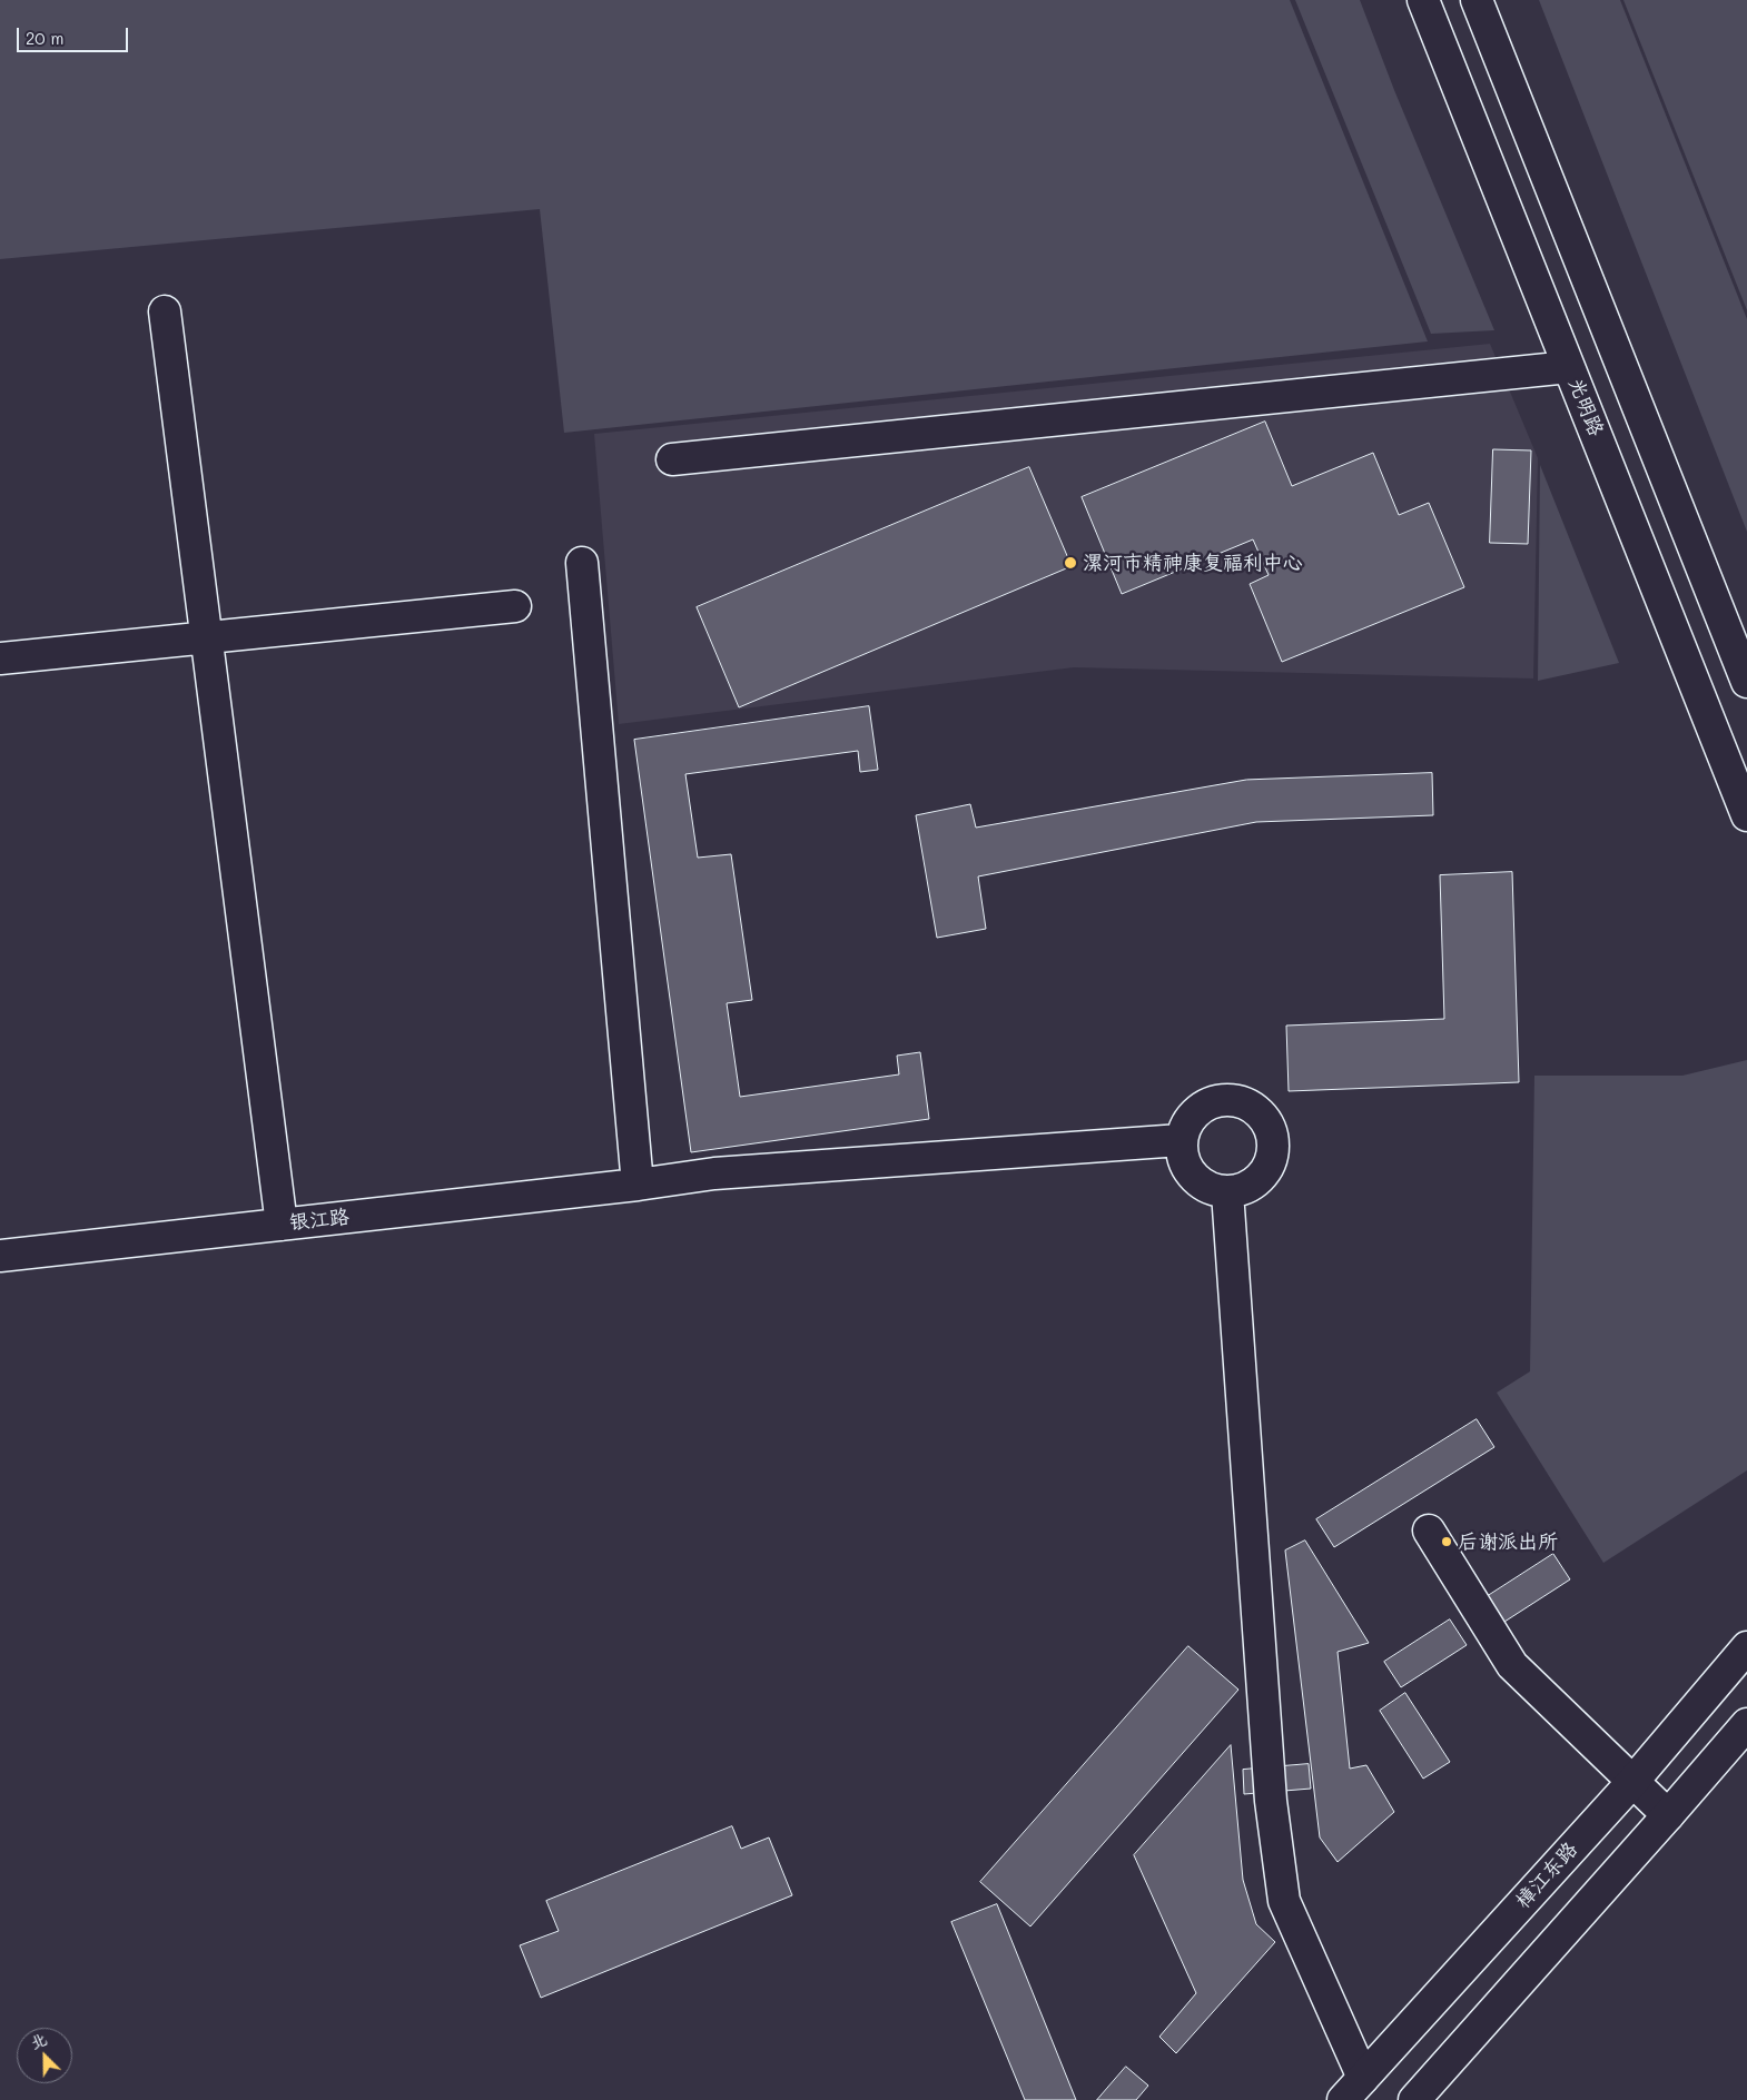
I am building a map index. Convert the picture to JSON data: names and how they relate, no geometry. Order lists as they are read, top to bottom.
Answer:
{
  "streets": {
    "street": ["光明路", "银江路", "樟江东路"]
  },
  "places": ["漯河市精神康复福利中心", "后谢派出所"],
  "scale_bar": "20 m",
  "north": "top left"
}
